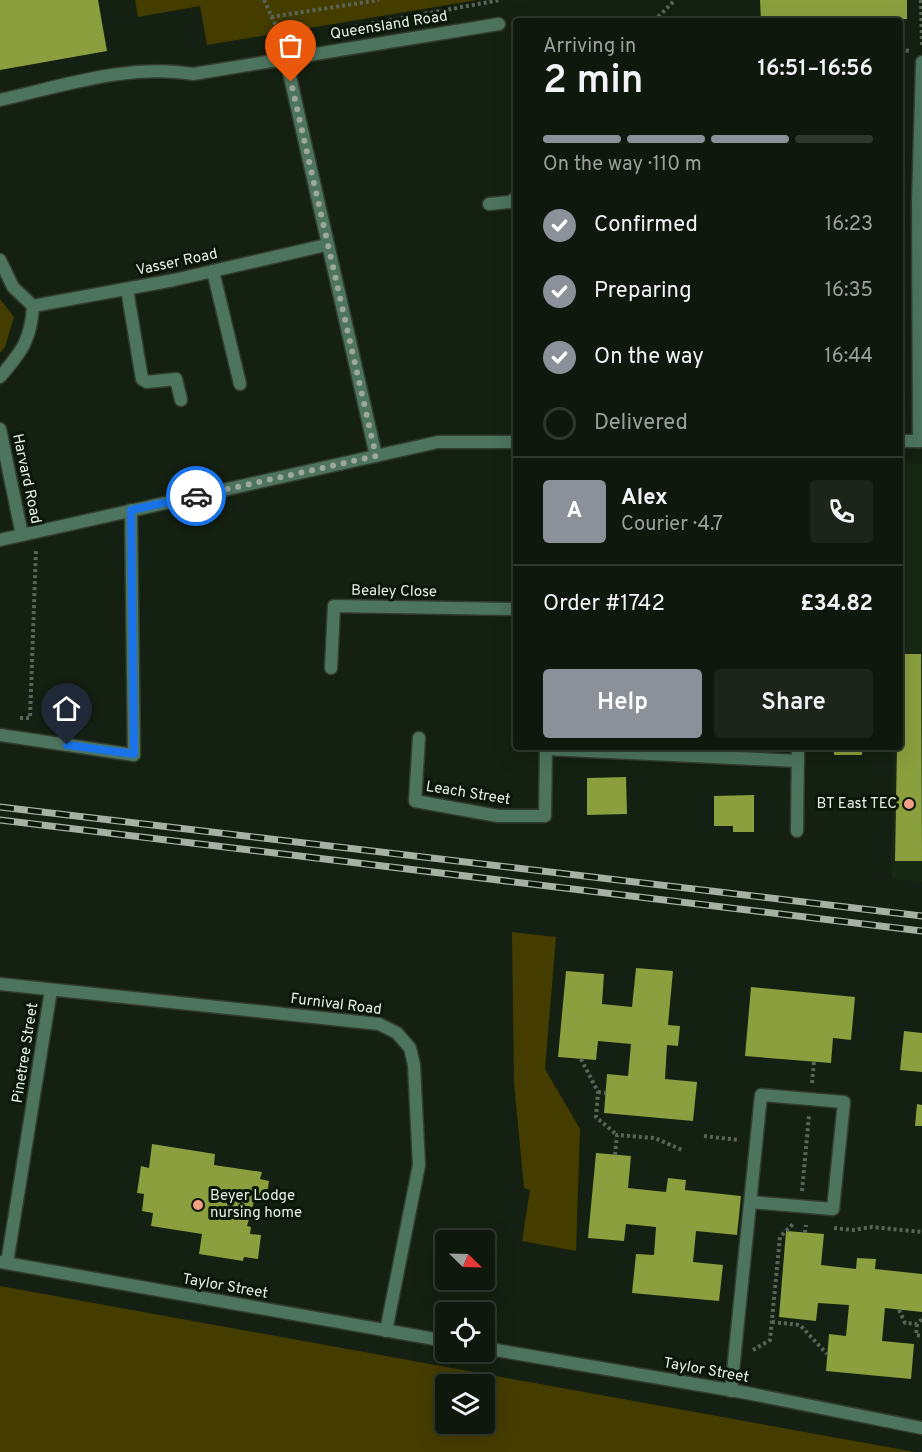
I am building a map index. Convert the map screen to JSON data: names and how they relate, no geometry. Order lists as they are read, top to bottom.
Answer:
{
  "streets": {
    "street": [
      "Queensland Road",
      "Vasser Road",
      "Harvard Road",
      "Bealey Close",
      "Leach Street",
      "Furnival Road",
      "Pinetree Street",
      "Taylor Street"
    ]
  },
  "crossings": [
    ["Furnival Road", "Pinetree Street"],
    ["Furnival Road", "Taylor Street"],
    ["Pinetree Street", "Taylor Street"]
  ],
  "places": ["BT East TEC", "Beyer Lodge nursing home"],
  "north": "bottom right",
  "page": {
    "heading": ["2 min", "Arriving in", "16:51–16:56"],
    "panel": [
      "Alex",
      "Courier · 4.7",
      "Order #1742",
      "£34.82"
    ],
    "bar": "On the way · 110 m",
    "list": [
      ["Confirmed", "16:23"],
      ["Preparing", "16:35"],
      ["On the way", "16:44"],
      "Delivered"
    ],
    "round": "A",
    "buttons": ["Help", "Share"]
  }
}
